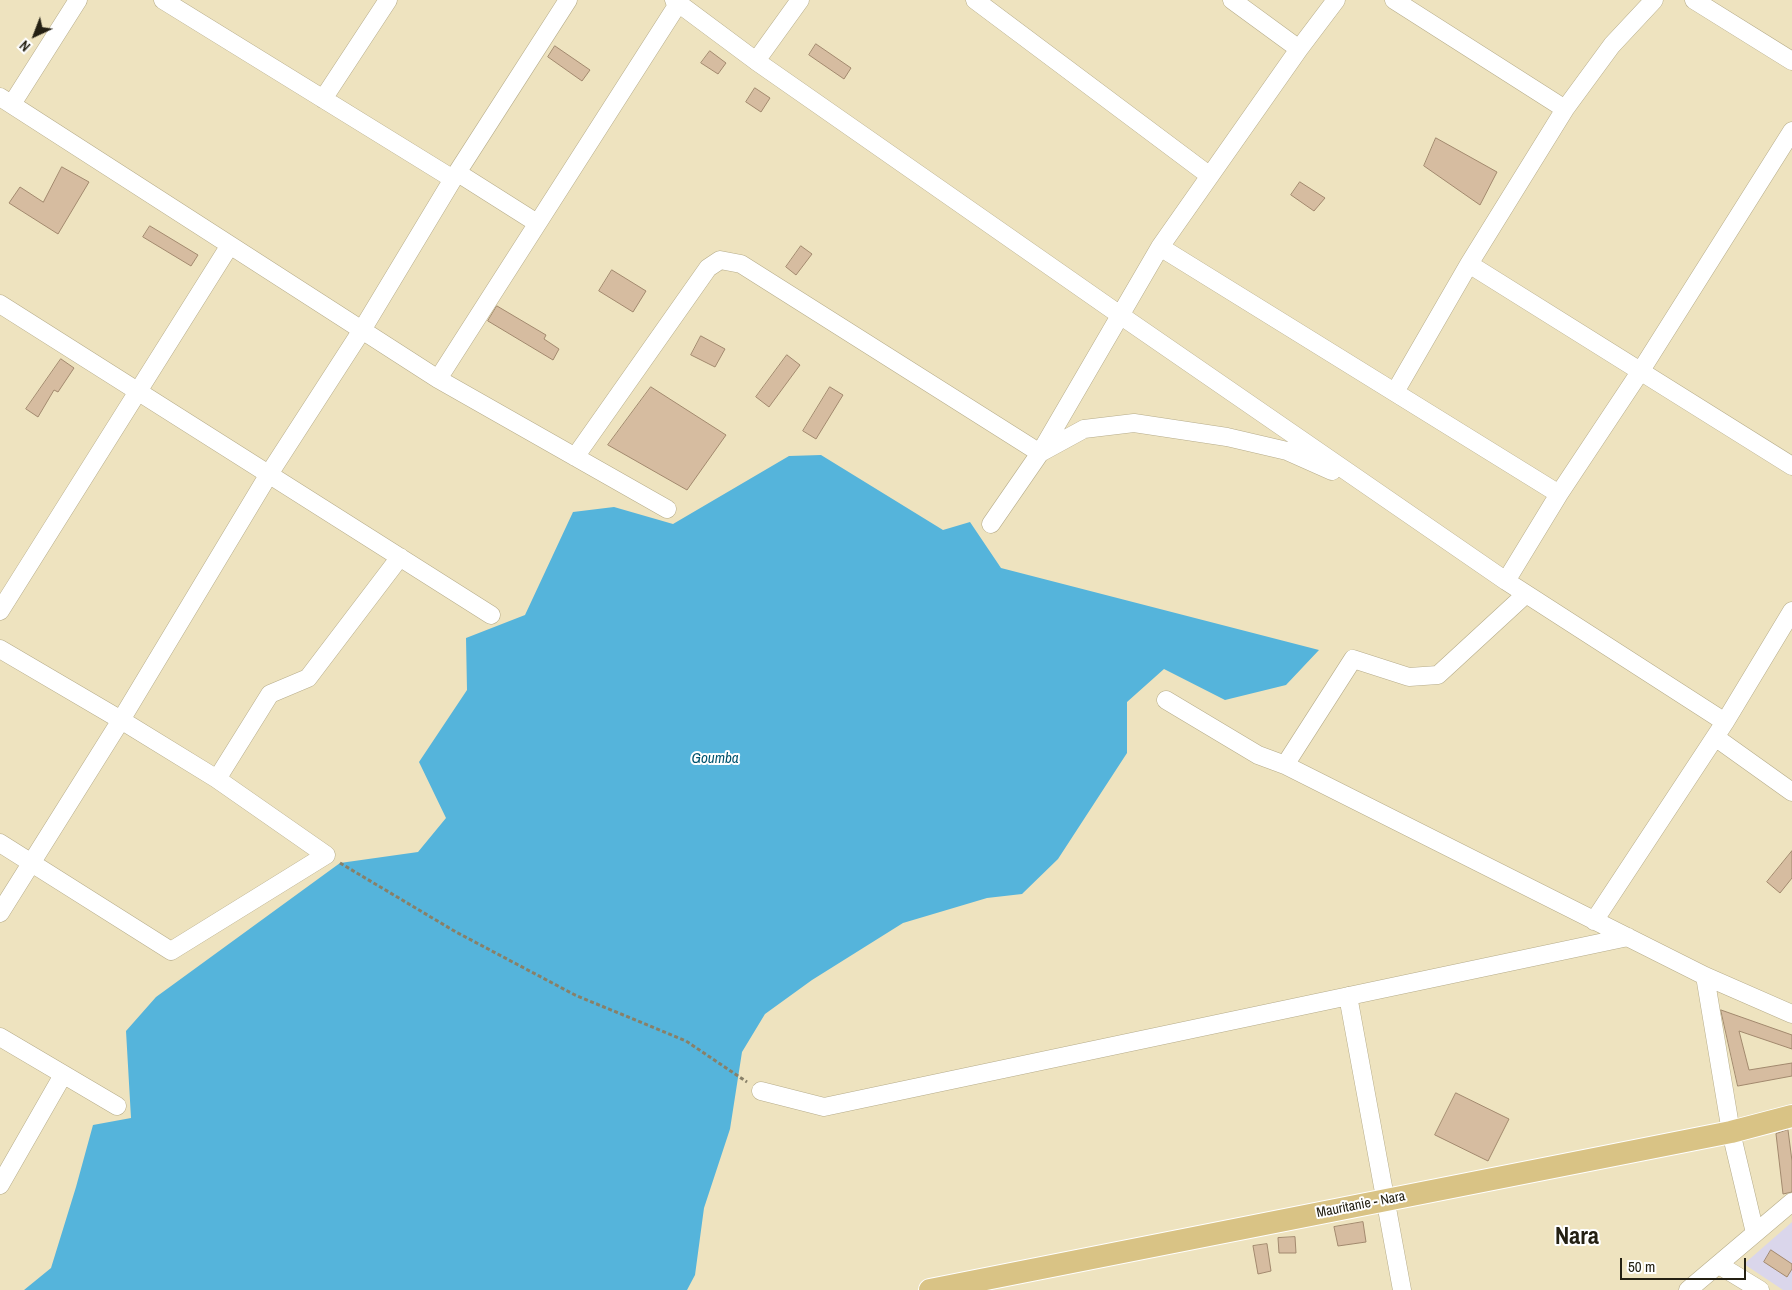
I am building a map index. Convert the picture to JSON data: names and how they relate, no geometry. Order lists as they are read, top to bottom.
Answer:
{
  "streets": {
    "main road": ["Mauritanie - Nara"]
  },
  "districts": ["Nara"],
  "water": ["Goumba"],
  "scale_bar": "50 m",
  "north": "bottom left"
}
